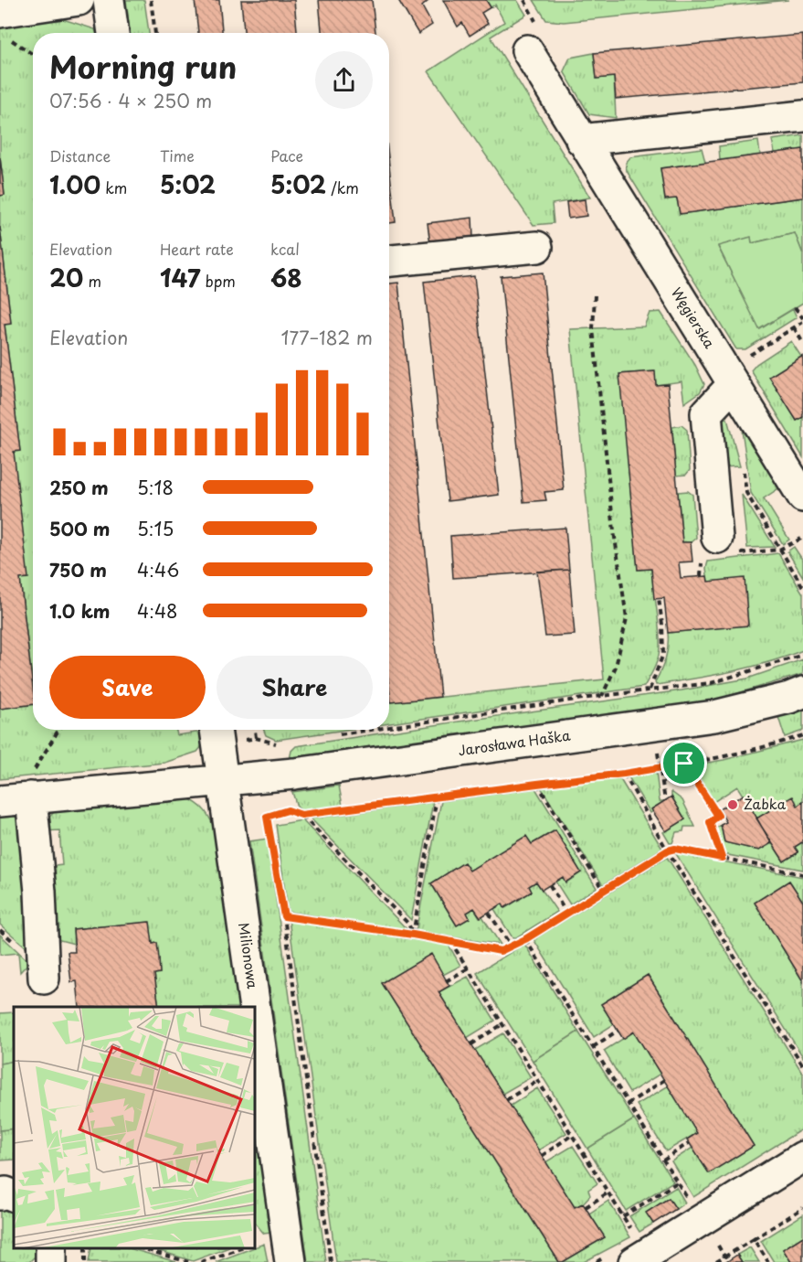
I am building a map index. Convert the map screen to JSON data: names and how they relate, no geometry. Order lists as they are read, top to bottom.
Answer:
{
  "streets": {
    "street": ["Węgierska", "Jarosława Haška", "Milionowa"]
  },
  "crossings": [
    ["Jarosława Haška", "Milionowa"]
  ],
  "places": ["Żabka"],
  "page": {
    "heading": ["Morning run", "07:56 · 4 × 250 m"],
    "stats": [
      ["Distance", "1.00 km"],
      ["Time", "5:02"],
      ["Pace", "5:02 /km"],
      ["Elevation", "20 m"],
      ["Heart rate", "147 bpm"],
      ["kcal", "68"]
    ],
    "chart": ["Elevation", "177–182 m"],
    "list": [
      {
        "name": "250 m",
        "note": "5:18"
      },
      {
        "name": "500 m",
        "note": "5:15"
      },
      {
        "name": "750 m",
        "note": "4:46"
      },
      {
        "name": "1.0 km",
        "note": "4:48"
      }
    ],
    "buttons": ["Save", "Share"]
  }
}
